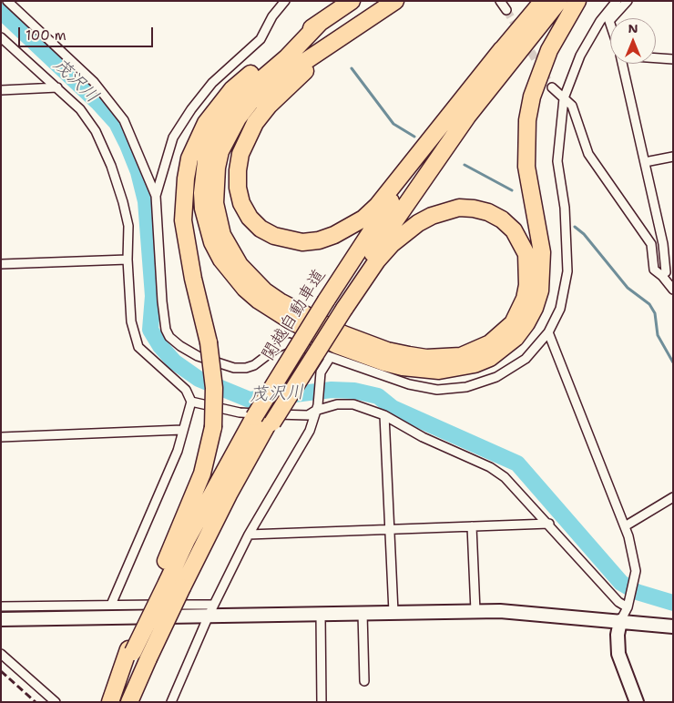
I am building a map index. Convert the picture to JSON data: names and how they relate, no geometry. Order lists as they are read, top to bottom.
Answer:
{
  "streets": {
    "highway": ["関越自動車道"]
  },
  "water": ["茂沢川"],
  "scale_bar": "100 m",
  "north": "top"
}
